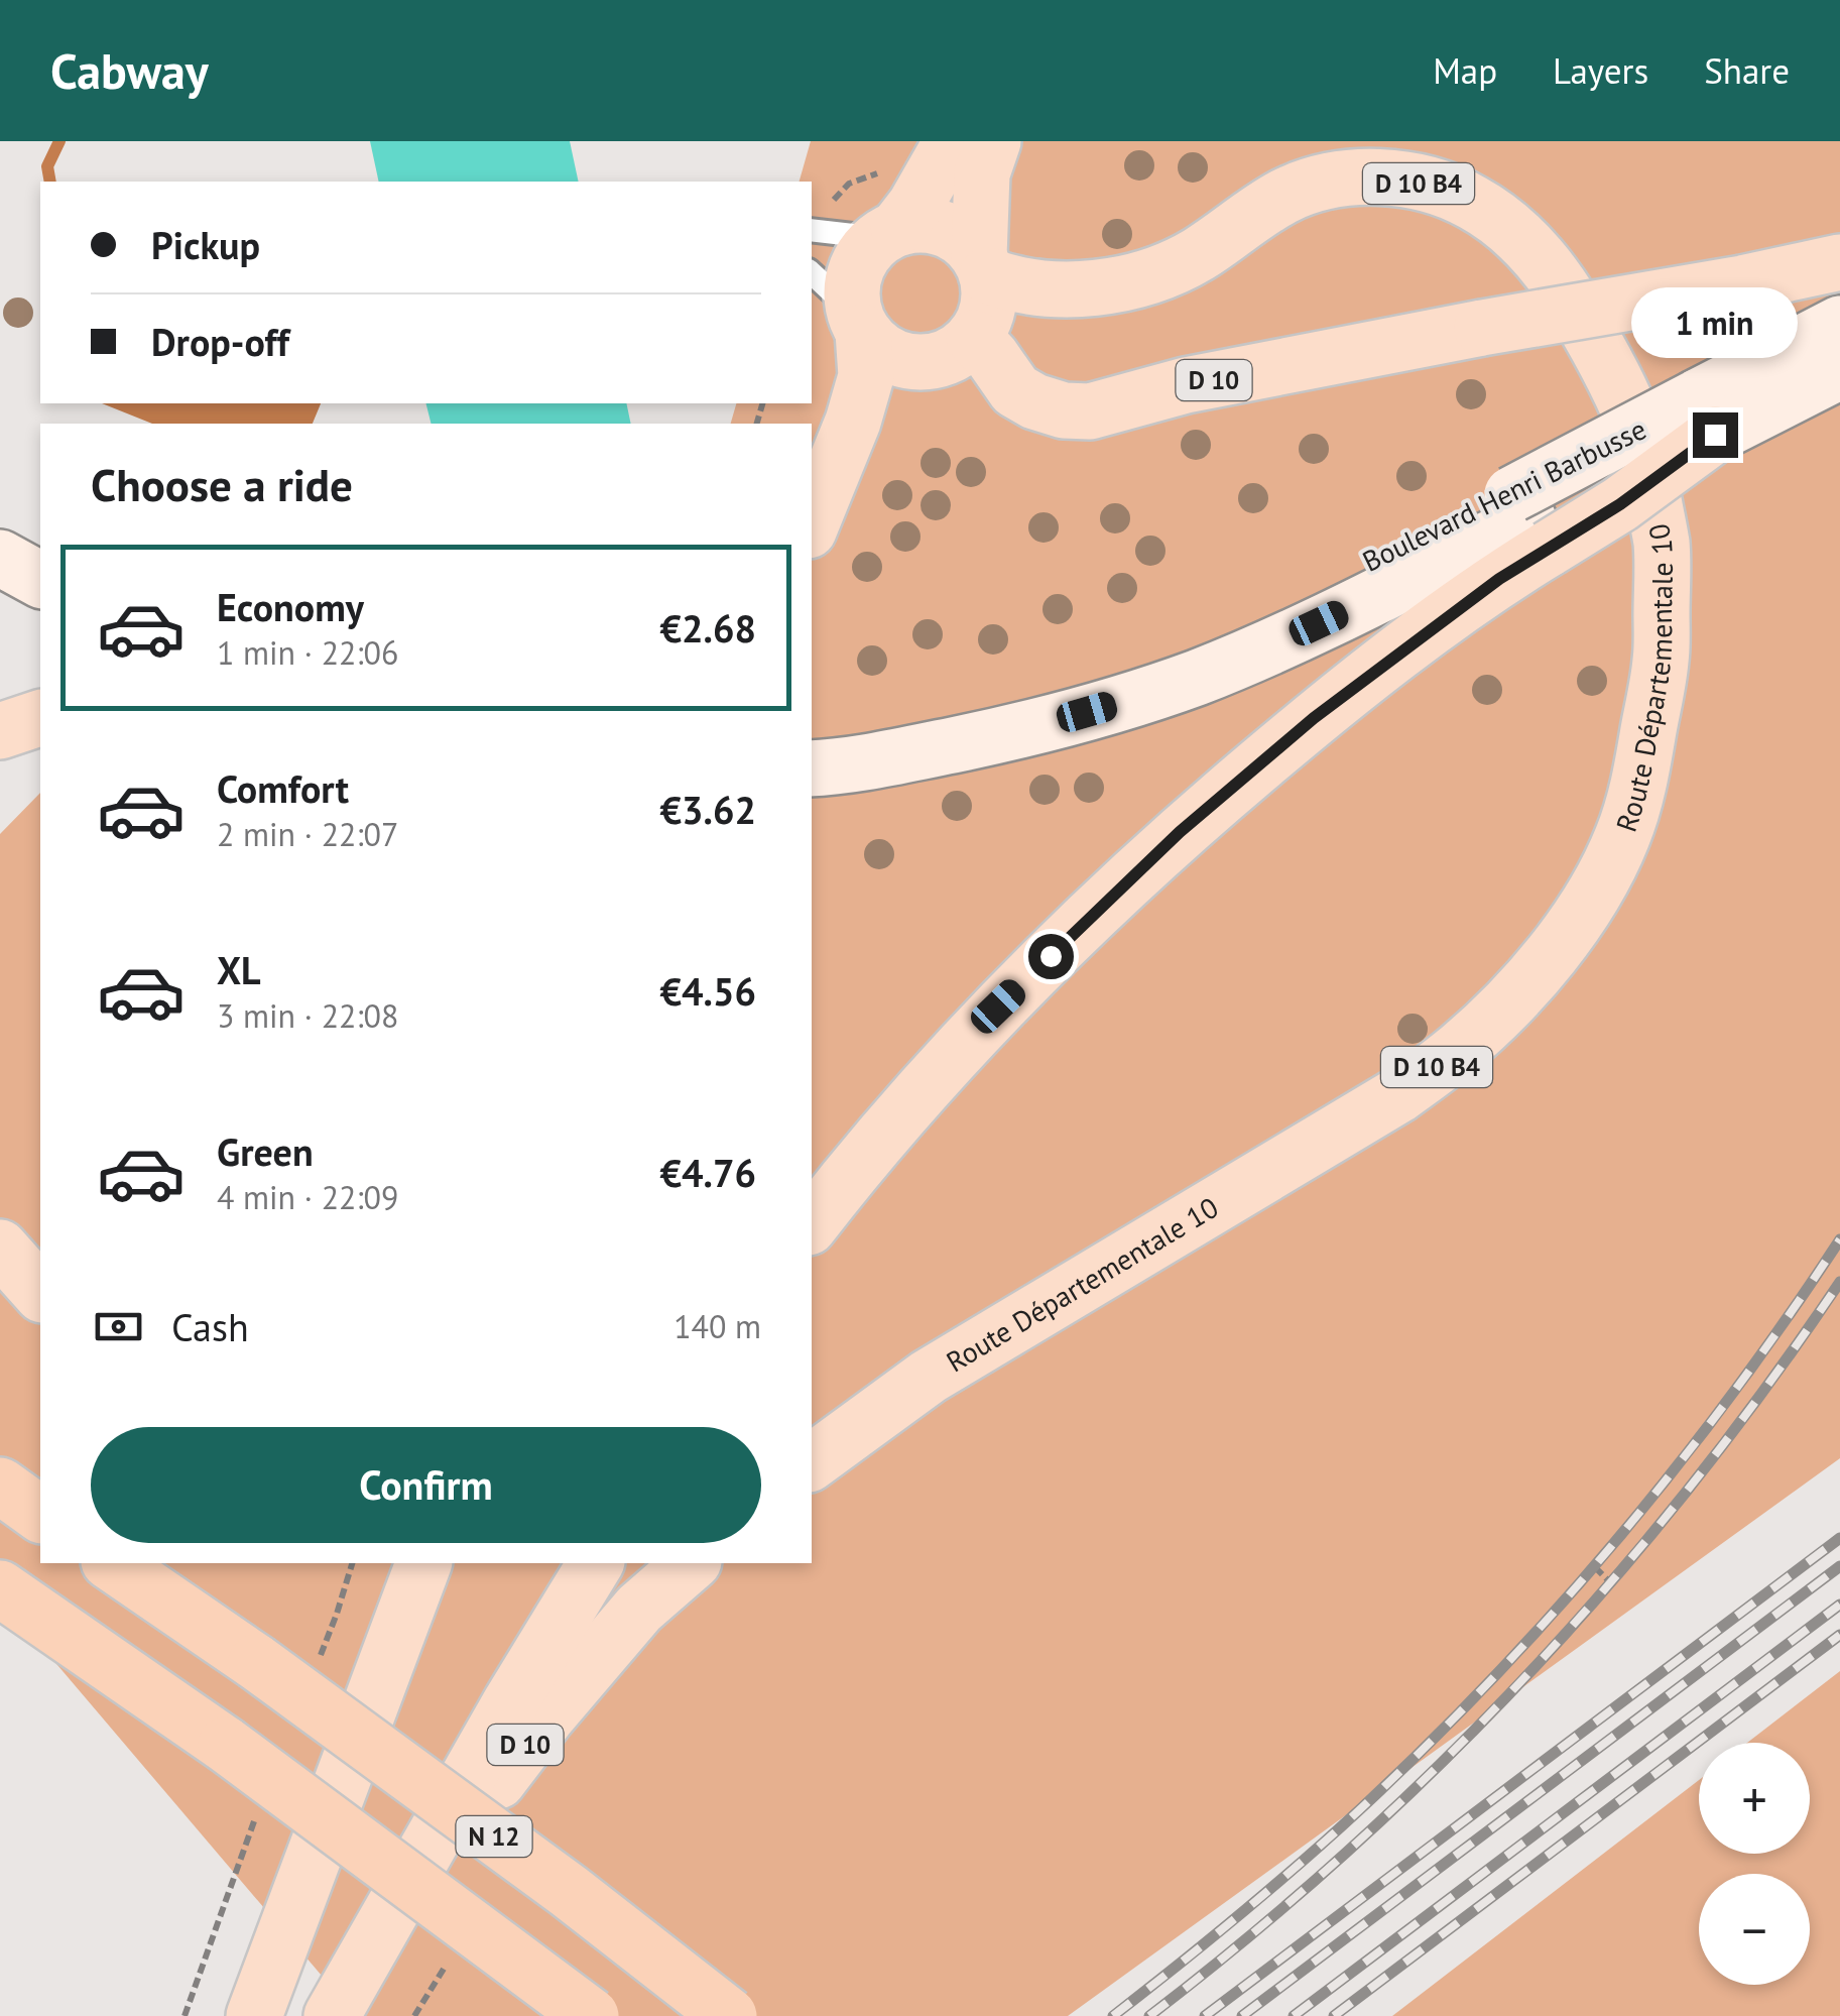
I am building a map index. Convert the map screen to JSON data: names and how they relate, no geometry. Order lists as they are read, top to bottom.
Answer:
{
  "streets": {
    "highway": ["N 12"],
    "main road": [
      "D 10 B4",
      "D 10",
      "Boulevard Henri Barbusse",
      "Route Départementale 10"
    ]
  },
  "crossings": [
    ["D 10", "Route Départementale 10"]
  ],
  "page": {
    "header": "Cabway",
    "nav": ["Map", "Layers", "Share"],
    "banner": ["Pickup", "Drop-off"],
    "bubble": "1 min",
    "heading": "Choose a ride",
    "list": [
      {
        "name": "Economy",
        "note": "1 min · 22:06",
        "value": "€2.68"
      },
      {
        "name": "Comfort",
        "note": "2 min · 22:07",
        "value": "€3.62"
      },
      {
        "name": "XL",
        "note": "3 min · 22:08",
        "value": "€4.56"
      },
      {
        "name": "Green",
        "note": "4 min · 22:09",
        "value": "€4.76"
      }
    ],
    "pay": ["Cash", "140 m"],
    "buttons": "Confirm",
    "map_buttons": ["+", "−"]
  }
}
